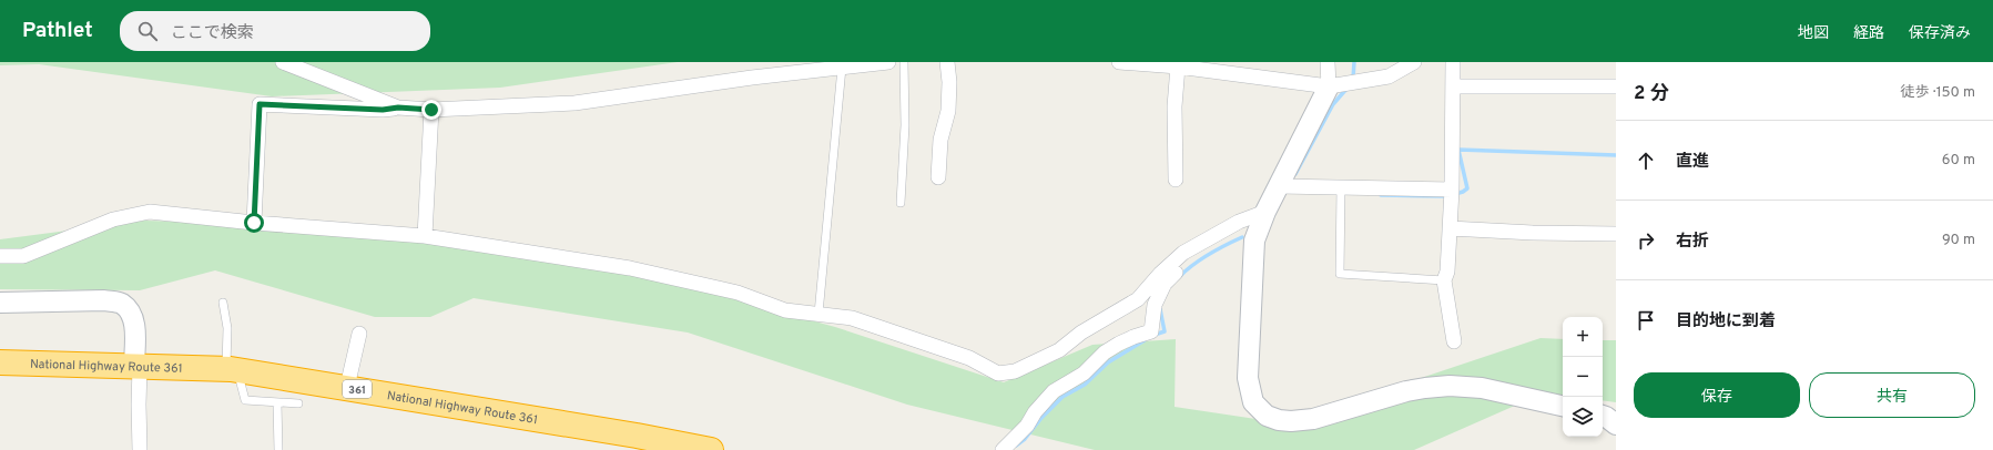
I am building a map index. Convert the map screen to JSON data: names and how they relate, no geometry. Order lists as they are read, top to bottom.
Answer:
{
  "streets": {
    "highway": ["National Highway Route 361", "361"]
  },
  "page": {
    "header": "Pathlet",
    "search": "ここで検索",
    "nav": ["地図", "経路", "保存済み"],
    "heading": ["2 分", "徒歩 · 150 m"],
    "list": [
      ["直進", "60 m"],
      ["右折", "90 m"],
      "目的地に到着"
    ],
    "map_buttons": ["+", "−"],
    "buttons": ["保存", "共有"]
  }
}
